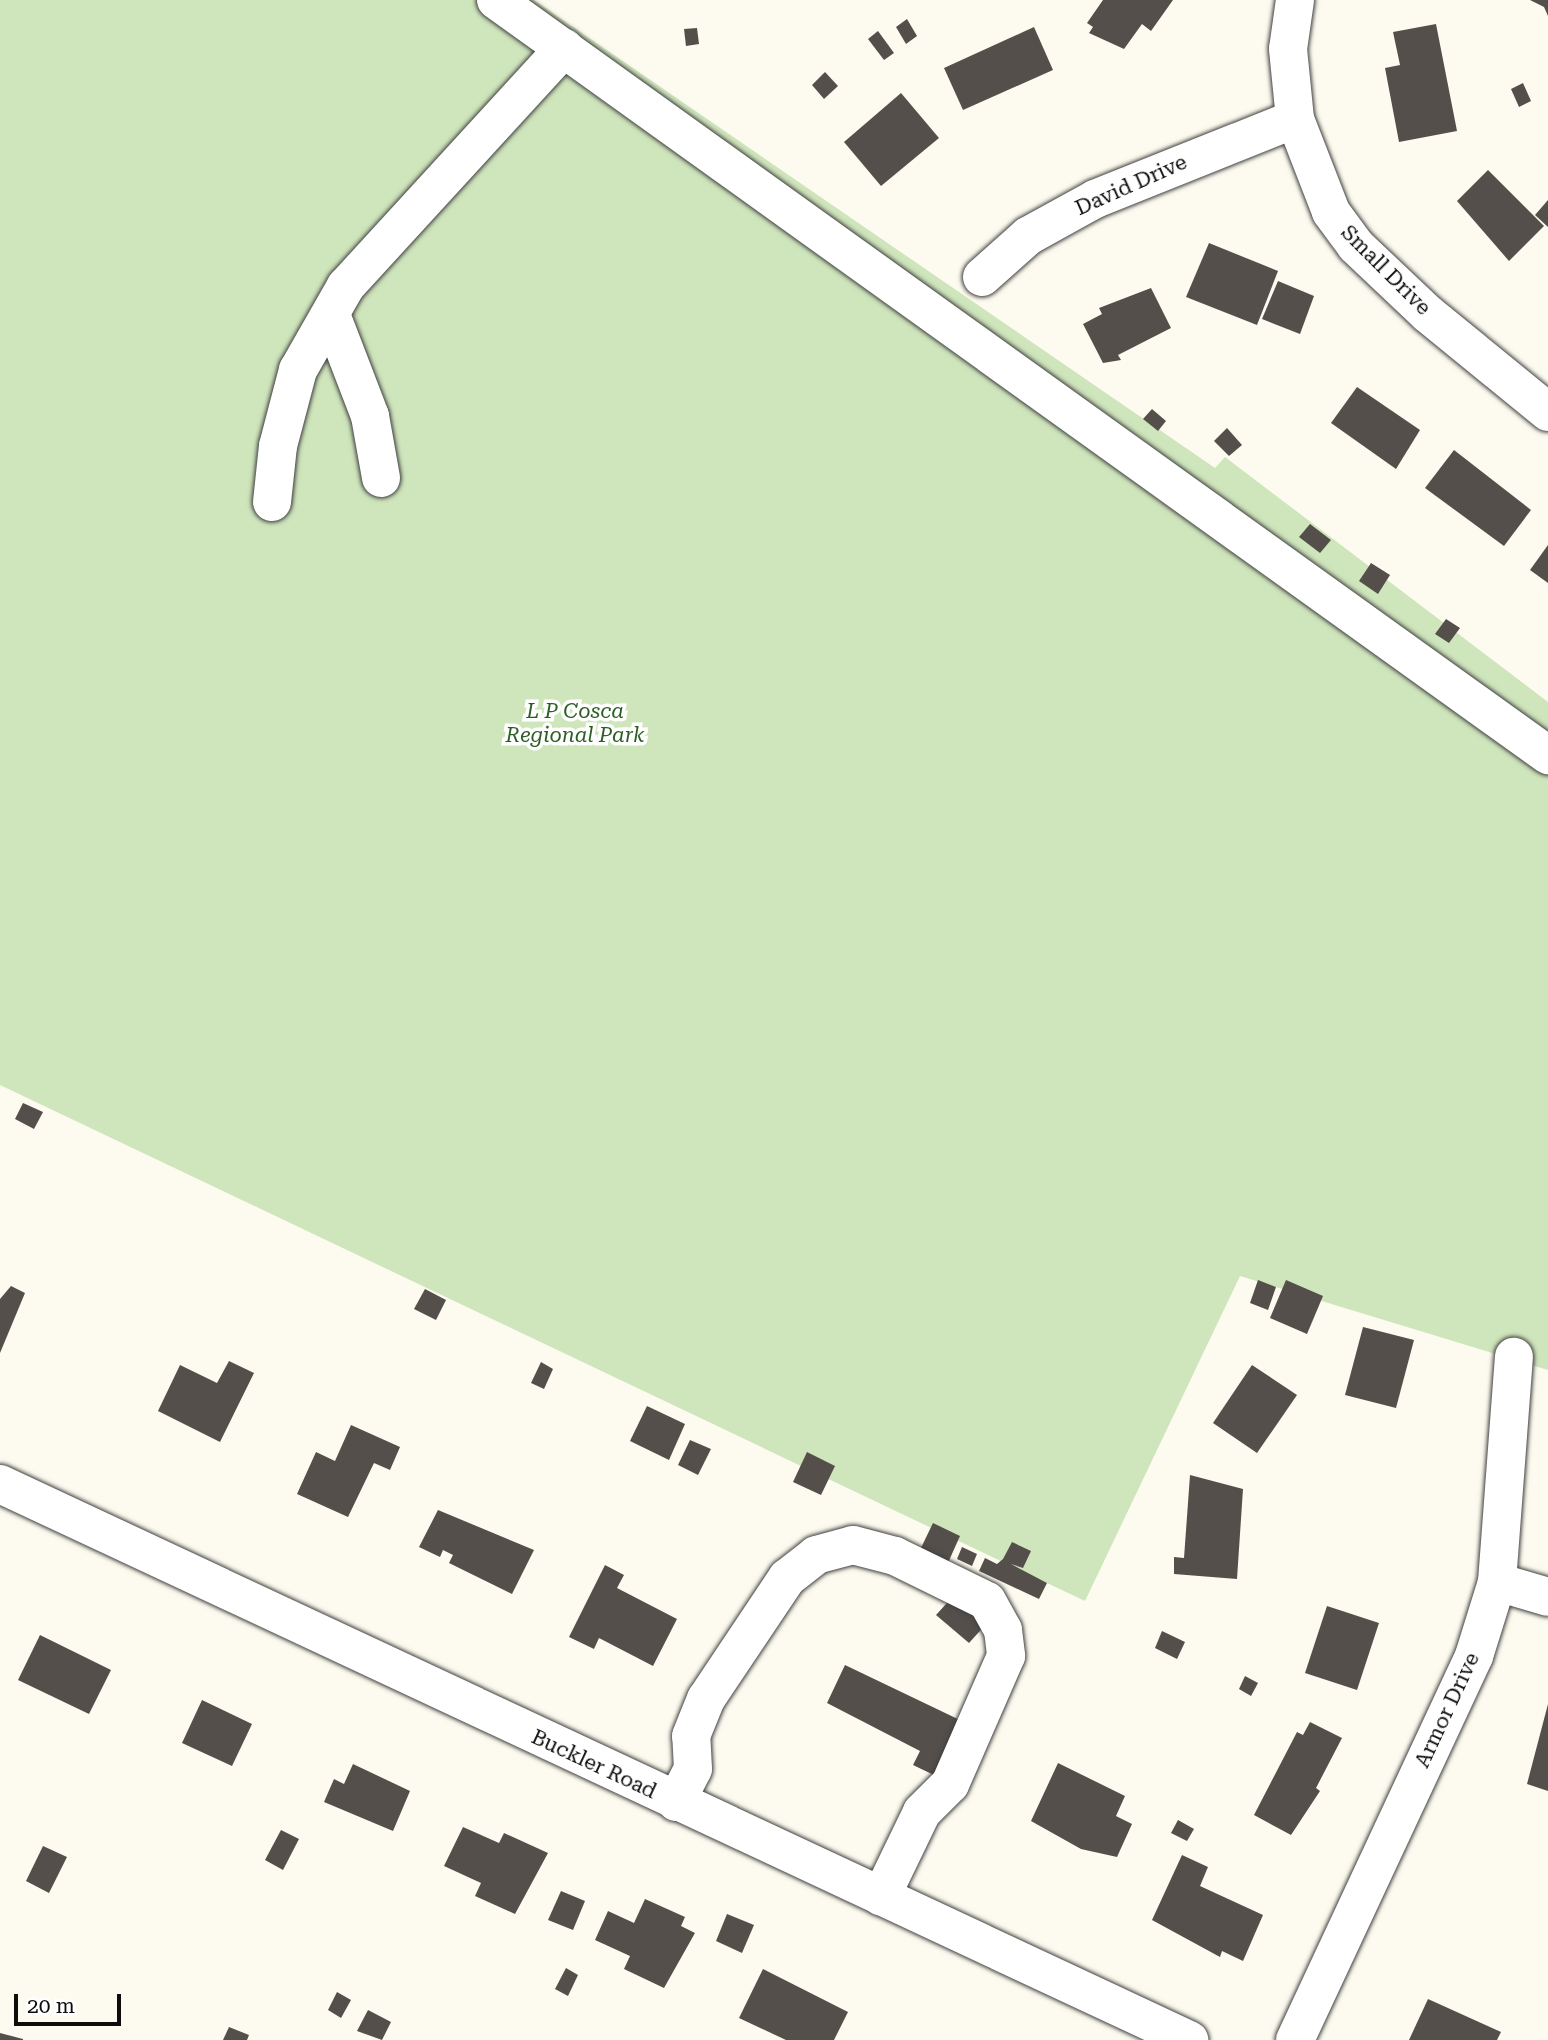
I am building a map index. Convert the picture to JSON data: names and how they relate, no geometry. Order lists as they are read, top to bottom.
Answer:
{
  "streets": {
    "street": [
      "David Drive",
      "Small Drive",
      "Armor Drive",
      "Buckler Road"
    ]
  },
  "crossings": [
    ["David Drive", "Small Drive"]
  ],
  "parks": ["L P Cosca Regional Park"],
  "scale_bar": "20 m"
}
